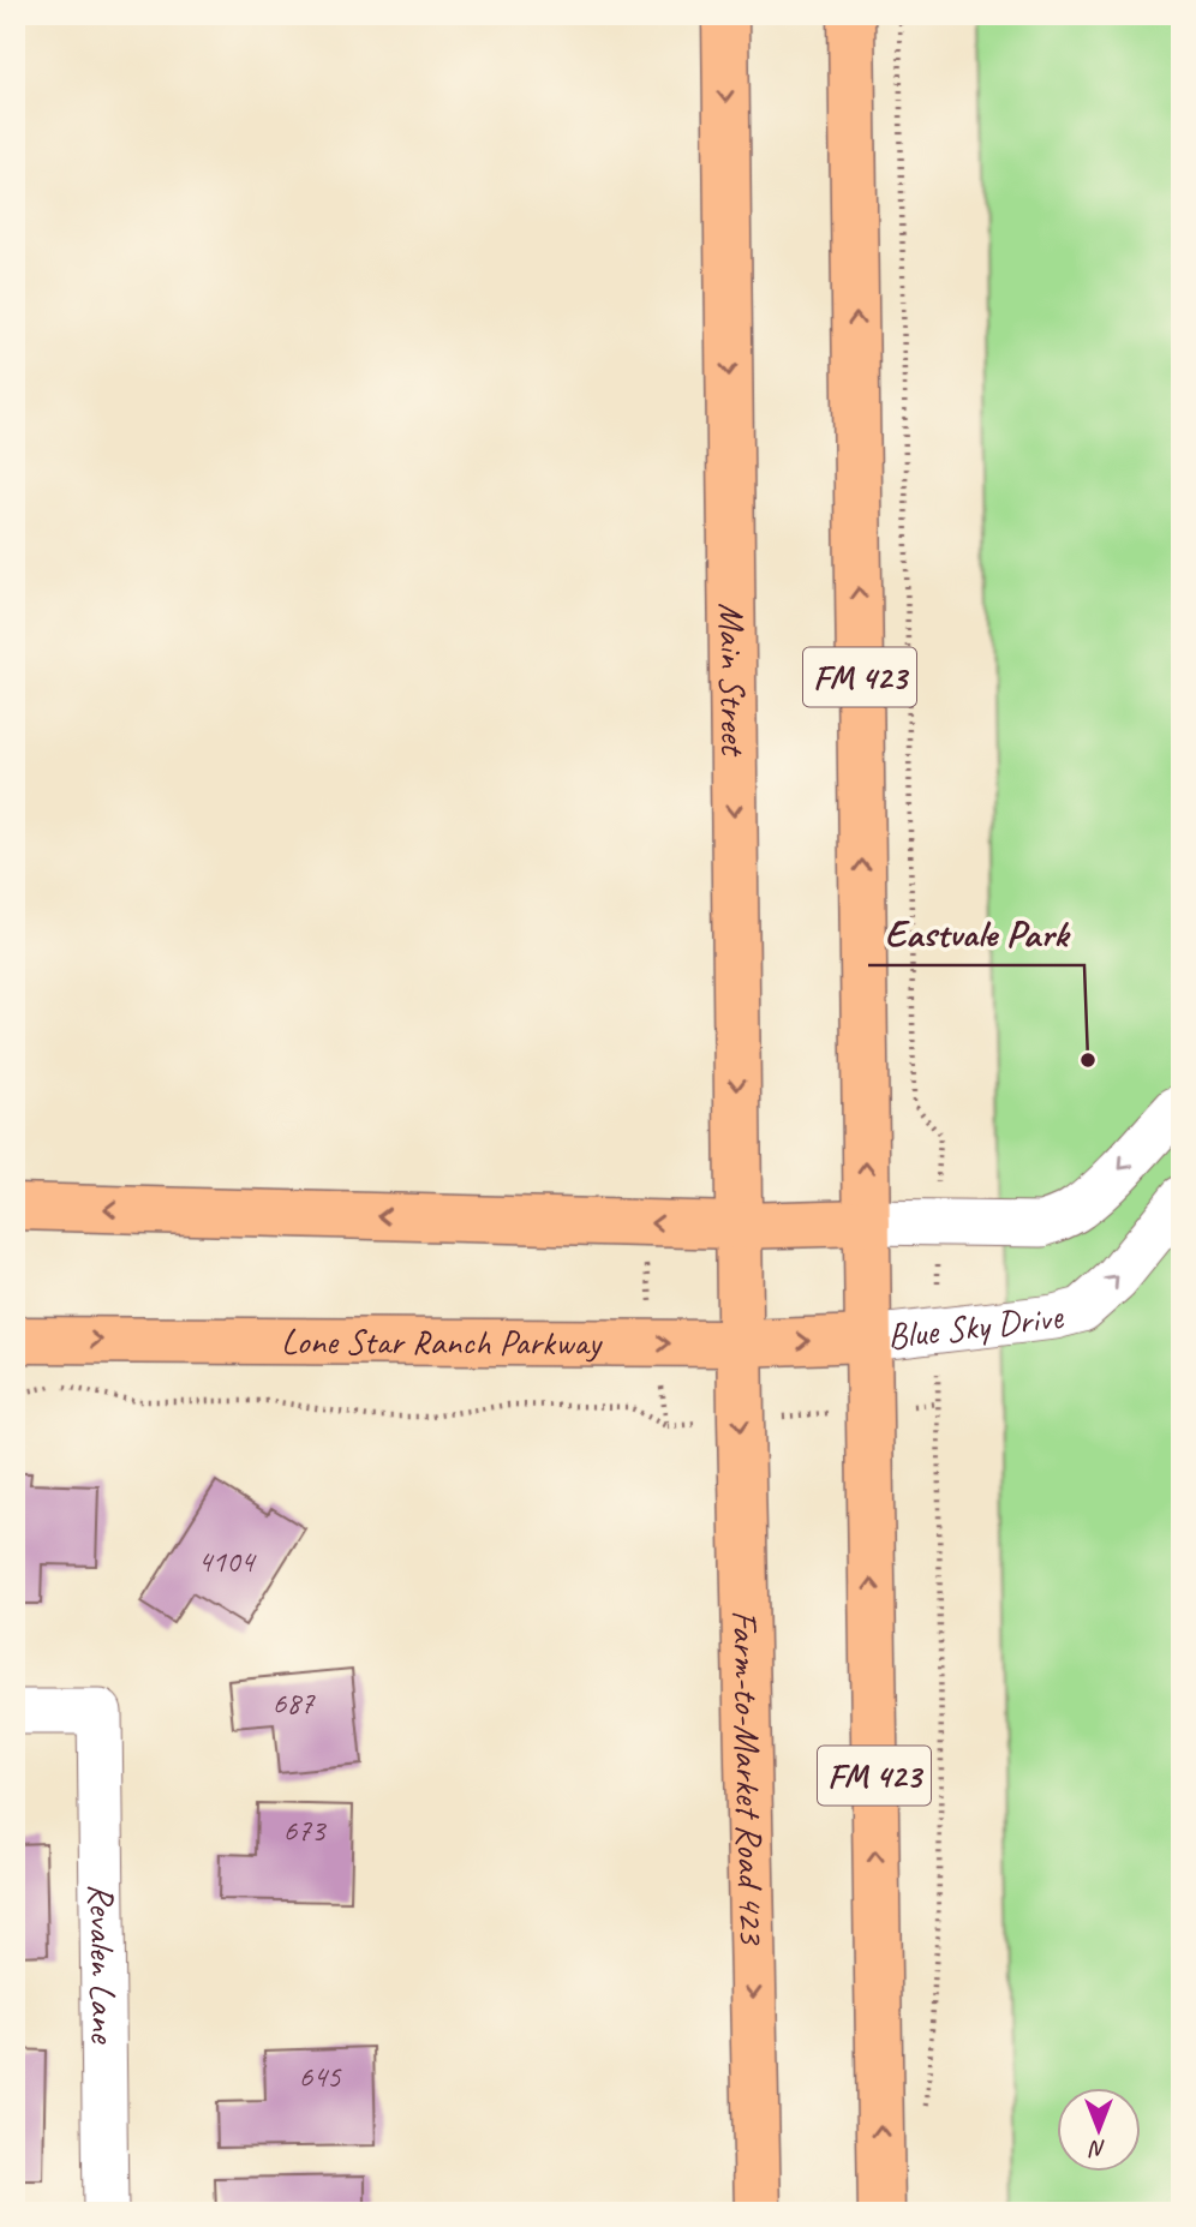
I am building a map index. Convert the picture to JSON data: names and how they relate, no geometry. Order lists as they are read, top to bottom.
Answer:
{
  "streets": {
    "main road": [
      "FM 423",
      "Main Street",
      "Lone Star Ranch Parkway",
      "Farm-to-Market Road 423"
    ],
    "street": ["Blue Sky Drive", "Revalen Lane"]
  },
  "crossings": [
    ["FM 423", "Blue Sky Drive"],
    ["FM 423", "Lone Star Ranch Parkway"],
    ["Main Street", "Lone Star Ranch Parkway"],
    ["Main Street", "Farm-to-Market Road 423"],
    ["Blue Sky Drive", "Lone Star Ranch Parkway"],
    ["Lone Star Ranch Parkway", "Farm-to-Market Road 423"]
  ],
  "places": ["Eastvale Park"],
  "house_numbers": [
    "4104",
    "687",
    "673",
    "645"
  ],
  "north": "bottom"
}
